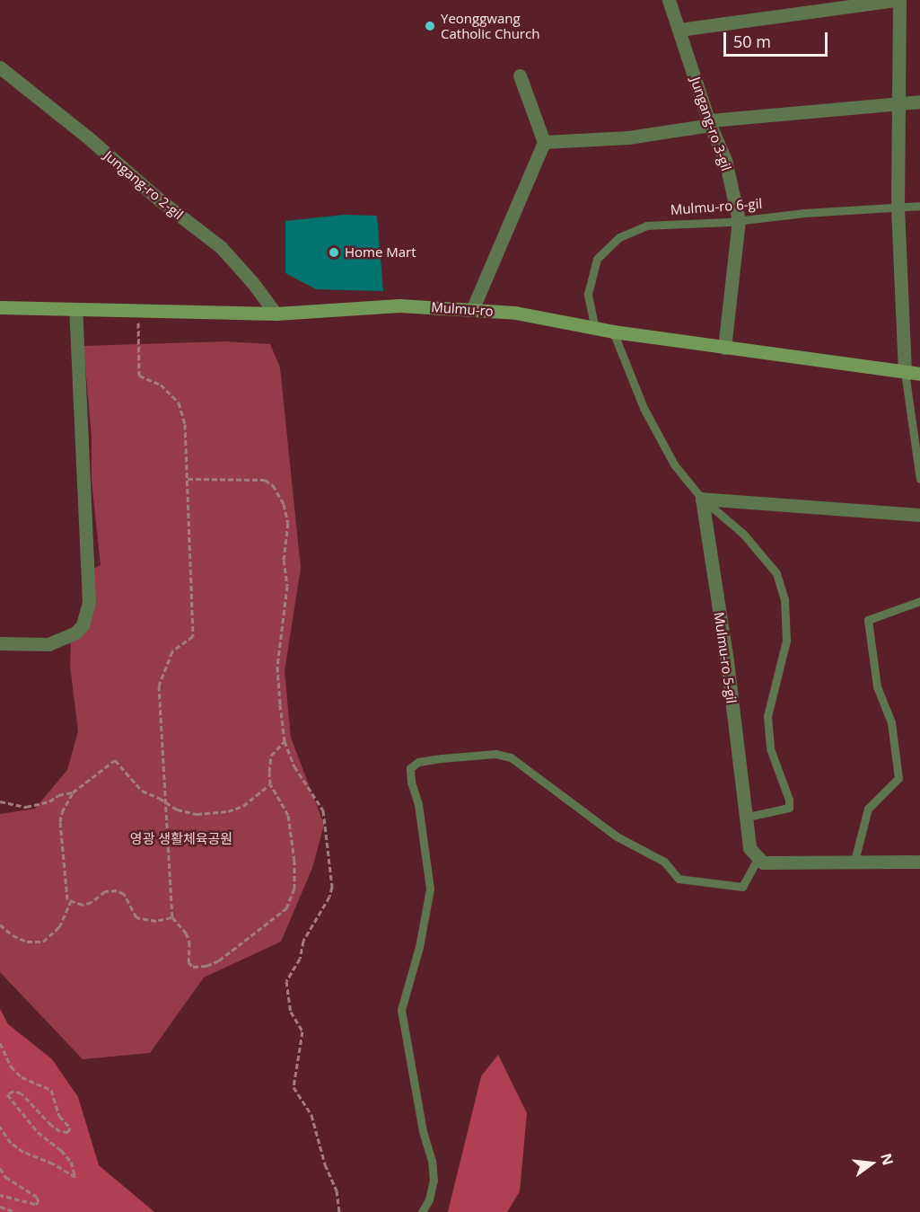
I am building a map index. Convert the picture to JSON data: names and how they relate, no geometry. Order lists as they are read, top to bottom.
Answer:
{
  "streets": {
    "main road": ["Mulmu-ro"],
    "street": ["Jungang-ro 3-gil", "Jungang-ro 2-gil", "Mulmu-ro 5-gil"],
    "lane": ["Mulmu-ro 6-gil"]
  },
  "crossings": [
    ["Jungang-ro 3-gil", "Mulmu-ro 6-gil"],
    ["Jungang-ro 3-gil", "Mulmu-ro"],
    ["Jungang-ro 2-gil", "Mulmu-ro"],
    ["Mulmu-ro 6-gil", "Mulmu-ro"]
  ],
  "parks": ["영광 생활체육공원"],
  "places": ["Yeonggwang Catholic Church", "Home Mart"],
  "scale_bar": "50 m",
  "north": "right"
}
